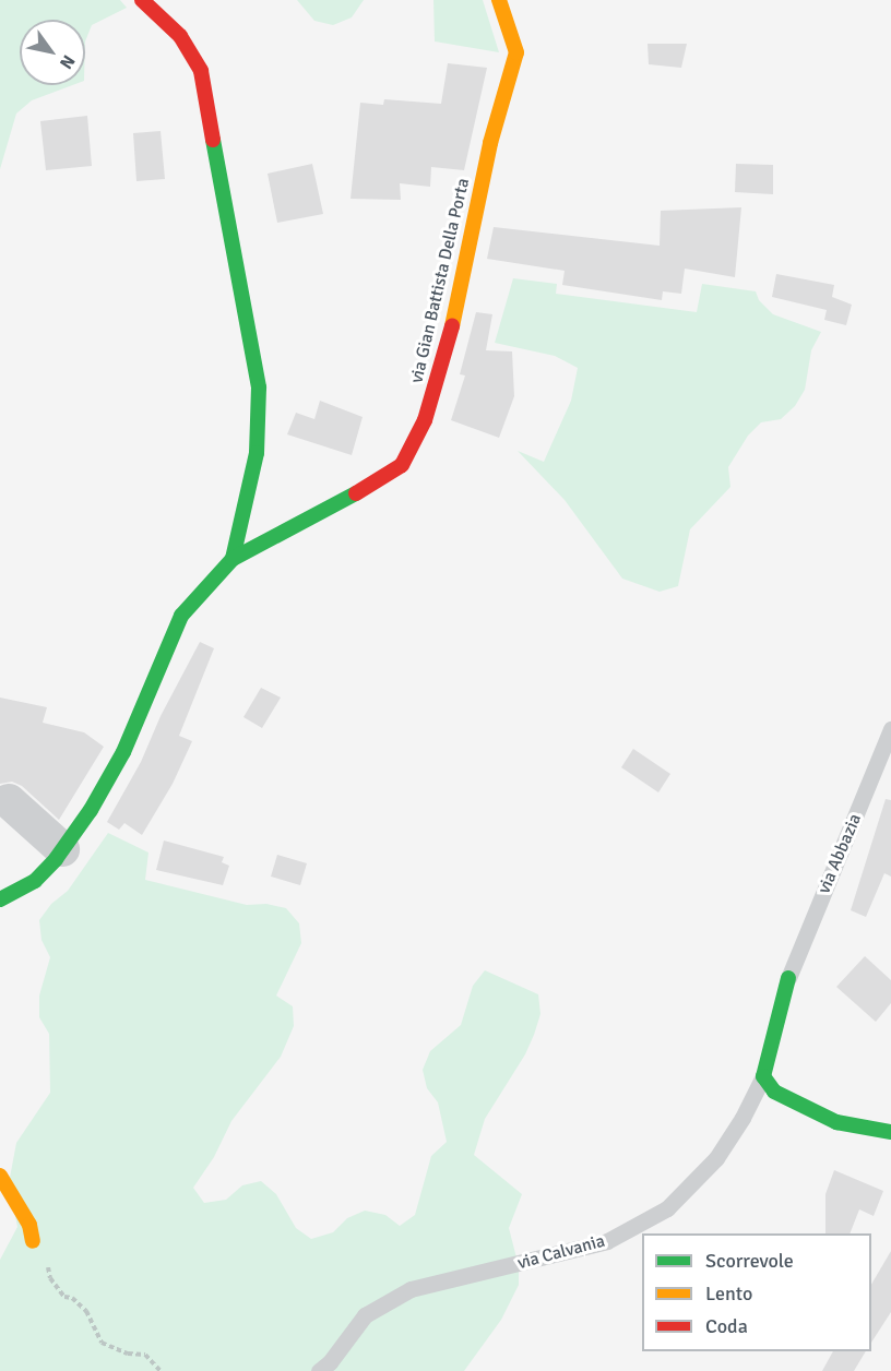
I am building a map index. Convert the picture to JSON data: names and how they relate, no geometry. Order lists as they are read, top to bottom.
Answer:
{
  "streets": {
    "street": ["via Gian Battista Della Porta", "via Calvania"],
    "lane": ["via Abbazia"]
  },
  "crossings": [
    ["via Abbazia", "via Calvania"]
  ],
  "legend": ["Scorrevole", "Lento", "Coda"],
  "north": "bottom right"
}
